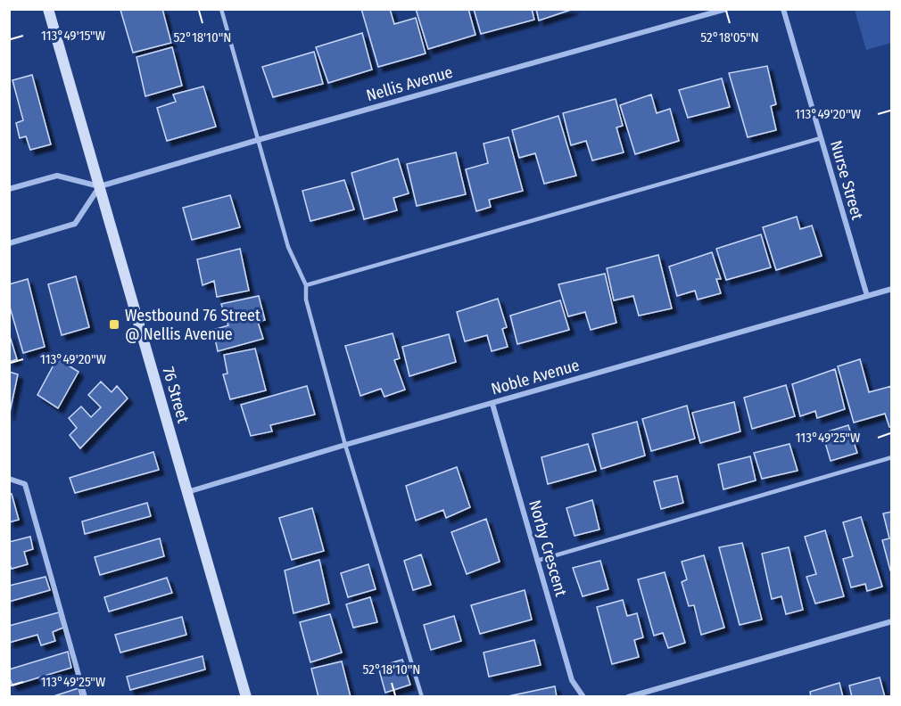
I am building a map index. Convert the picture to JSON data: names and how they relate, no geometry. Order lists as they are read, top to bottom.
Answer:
{
  "streets": {
    "street": [
      "Nellis Avenue",
      "Nurse Street",
      "Noble Avenue",
      "76 Street",
      "Norby Crescent"
    ]
  },
  "crossings": [
    ["Nellis Avenue", "76 Street"],
    ["Nurse Street", "Noble Avenue"],
    ["Noble Avenue", "76 Street"],
    ["Noble Avenue", "Norby Crescent"]
  ],
  "places": {
    "transit": ["Westbound 76 Street @ Nellis Avenue"]
  },
  "coordinates": [
    "113°49'15\"W",
    "52°18'10\"N",
    "52°18'05\"N",
    "113°49'20\"W",
    "113°49'25\"W"
  ]
}
